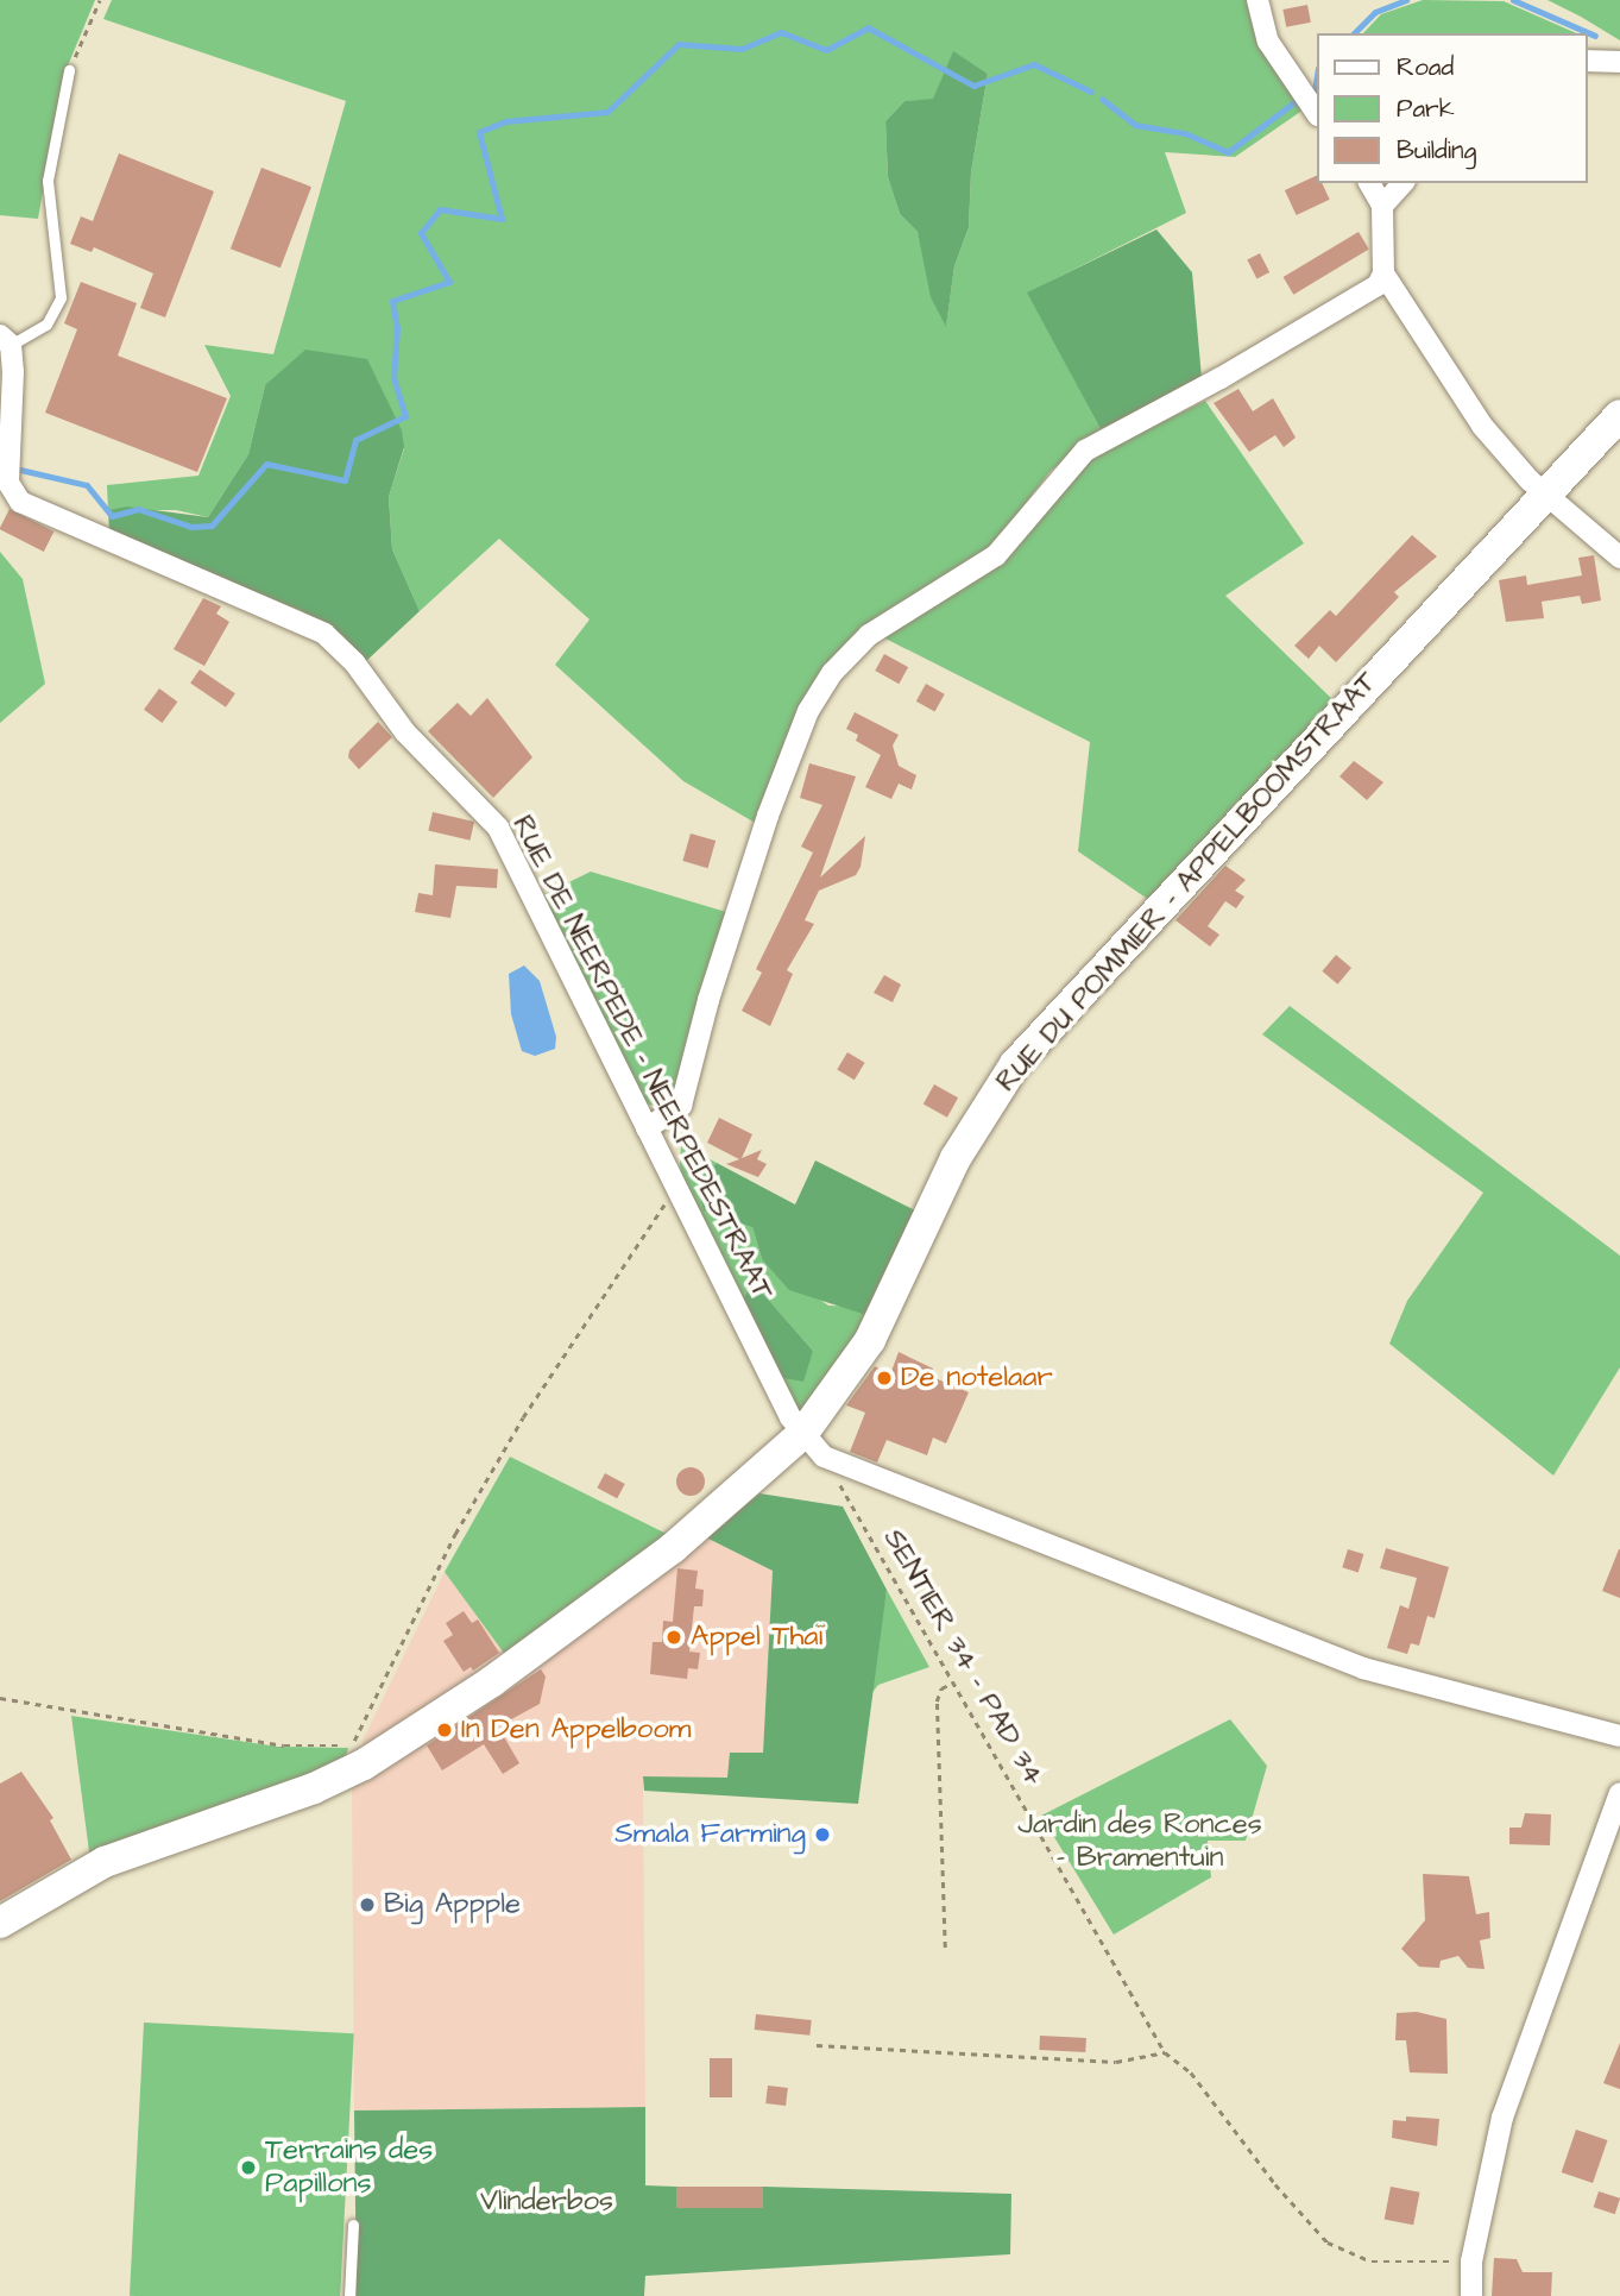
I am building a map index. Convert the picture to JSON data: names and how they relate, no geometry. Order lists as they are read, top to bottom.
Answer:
{
  "streets": {
    "street": ["RUE DU POMMIER - APPELBOOMSTRAAT", "RUE DE NEERPEDE - NEERPEDESTRAAT"],
    "path": ["SENTIER 34 - PAD 34"]
  },
  "crossings": [
    ["RUE DU POMMIER - APPELBOOMSTRAAT", "RUE DE NEERPEDE - NEERPEDESTRAAT"],
    ["RUE DU POMMIER - APPELBOOMSTRAAT", "SENTIER 34 - PAD 34"],
    ["RUE DE NEERPEDE - NEERPEDESTRAAT", "SENTIER 34 - PAD 34"]
  ],
  "parks": ["Jardin des Ronces - Bramentuin", "Vlinderbos"],
  "places": [
    "De notelaar",
    "Appel Thaï",
    "In Den Appelboom",
    "Smala Farming",
    "Big Appple",
    "Terrains des Papillons"
  ],
  "legend": ["Road", "Park", "Building"]
}
